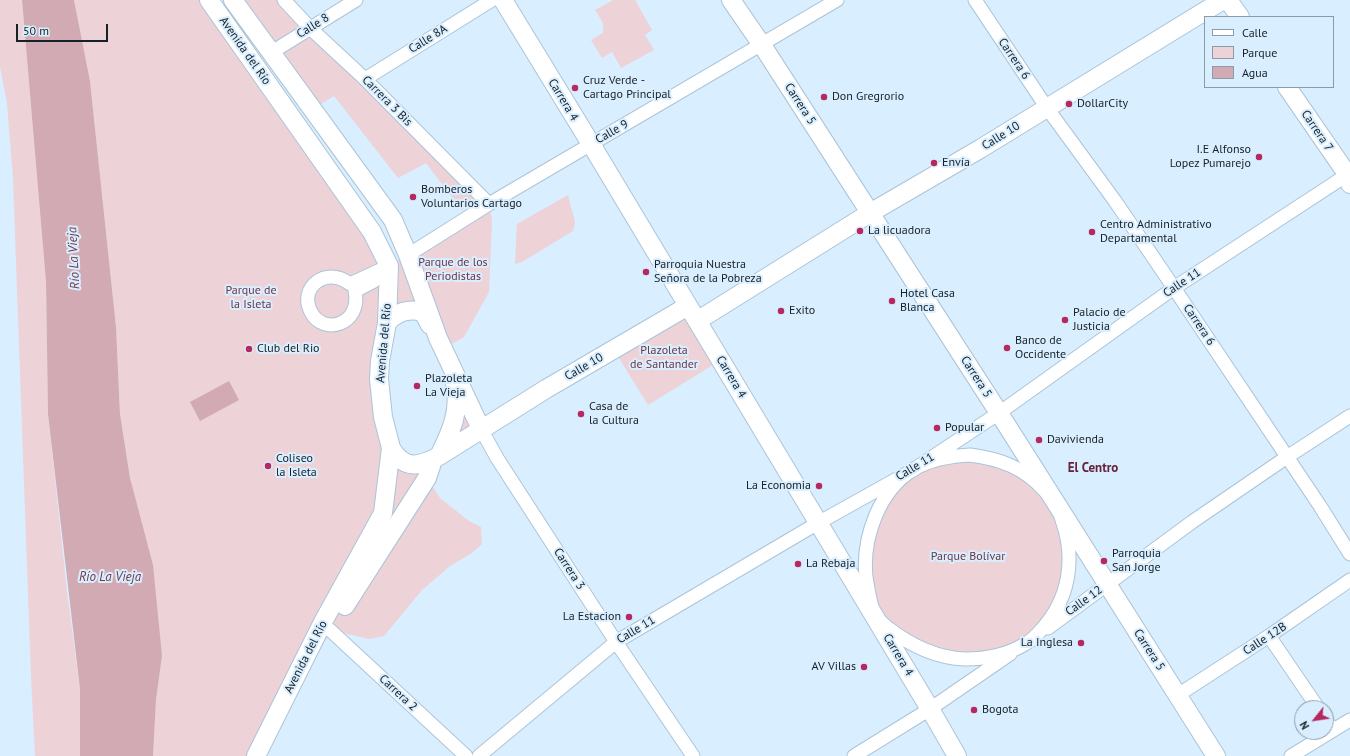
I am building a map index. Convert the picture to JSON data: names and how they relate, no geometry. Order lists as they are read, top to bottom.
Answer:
{
  "streets": {
    "main road": [
      "Avenida del Río",
      "Carrera 4",
      "Carrera 5",
      "Carrera 7",
      "Calle 9",
      "Calle 10",
      "Carrera 3"
    ],
    "street": [
      "Calle 8",
      "Calle 8A",
      "Carrera 6",
      "Carrera 3 Bis",
      "Calle 11",
      "Calle 12",
      "Calle 12B",
      "Carrera 2"
    ]
  },
  "crossings": [
    ["Calle 8", "Avenida del Río"],
    ["Calle 8", "Carrera 3 Bis"],
    ["Calle 8A", "Carrera 3 Bis"],
    ["Avenida del Río", "Calle 9"],
    ["Avenida del Río", "Calle 10"],
    ["Avenida del Río", "Carrera 3"],
    ["Avenida del Río", "Carrera 2"],
    ["Carrera 6", "Calle 10"],
    ["Carrera 6", "Calle 11"],
    ["Carrera 6", "Calle 12"],
    ["Carrera 4", "Calle 9"],
    ["Carrera 4", "Calle 10"],
    ["Carrera 4", "Calle 11"],
    ["Carrera 4", "Calle 12"],
    ["Carrera 3 Bis", "Calle 9"],
    ["Carrera 5", "Calle 9"],
    ["Carrera 5", "Calle 10"],
    ["Carrera 5", "Calle 11"],
    ["Carrera 5", "Calle 12"],
    ["Carrera 5", "Calle 12B"],
    ["Carrera 7", "Calle 11"],
    ["Calle 10", "Carrera 3"],
    ["Calle 11", "Carrera 3"]
  ],
  "districts": ["El Centro"],
  "water": ["Río La Vieja"],
  "parks": [
    "Parque de los Periodistas",
    "Parque de la Isleta",
    "Plazoleta de Santander",
    "Parque Bolívar"
  ],
  "places": [
    "Cruz Verde - Cartago Principal",
    "Don Gregrorio",
    "DollarCity",
    "I.E Alfonso Lopez Pumarejo",
    "Envía",
    "Bomberos Voluntarios Cartago",
    "La licuadora",
    "Centro Administrativo Departamental",
    "Parroquia Nuestra Señora de la Pobreza",
    "Hotel Casa Blanca",
    "Exito",
    "Palacio de Justicia",
    "Banco de Occidente",
    "Club del Rio",
    "Plazoleta La Vieja",
    "Casa de la Cultura",
    "Popular",
    "Davivienda",
    "Coliseo la Isleta",
    "La Economia",
    "Parroquia San Jorge",
    "La Rebaja",
    "La Estacion",
    "La Inglesa",
    "AV Villas",
    "Bogota"
  ],
  "legend": ["Calle", "Parque", "Agua"],
  "scale_bar": "50 m",
  "north": "bottom left"
}
